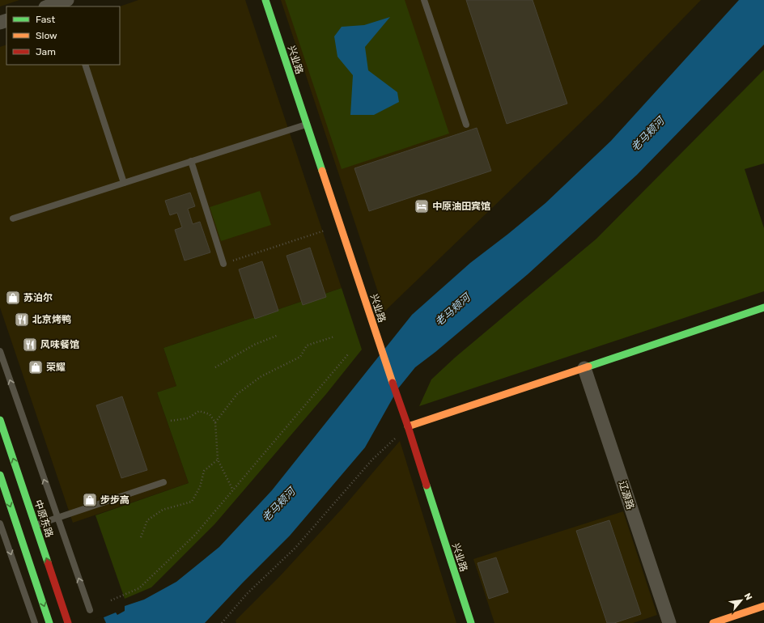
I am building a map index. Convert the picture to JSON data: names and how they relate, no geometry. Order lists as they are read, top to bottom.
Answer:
{
  "streets": {
    "street": ["兴业路", "辽源路", "中原东路"]
  },
  "water": ["老马颊河"],
  "places": {
    "hotel": ["中原油田宾馆"],
    "shop": ["苏泊尔", "荣耀", "步步高"],
    "restaurant": ["北京烤鸭", "风味餐馆"]
  },
  "legend": ["Fast", "Slow", "Jam"],
  "north": "top right"
}
